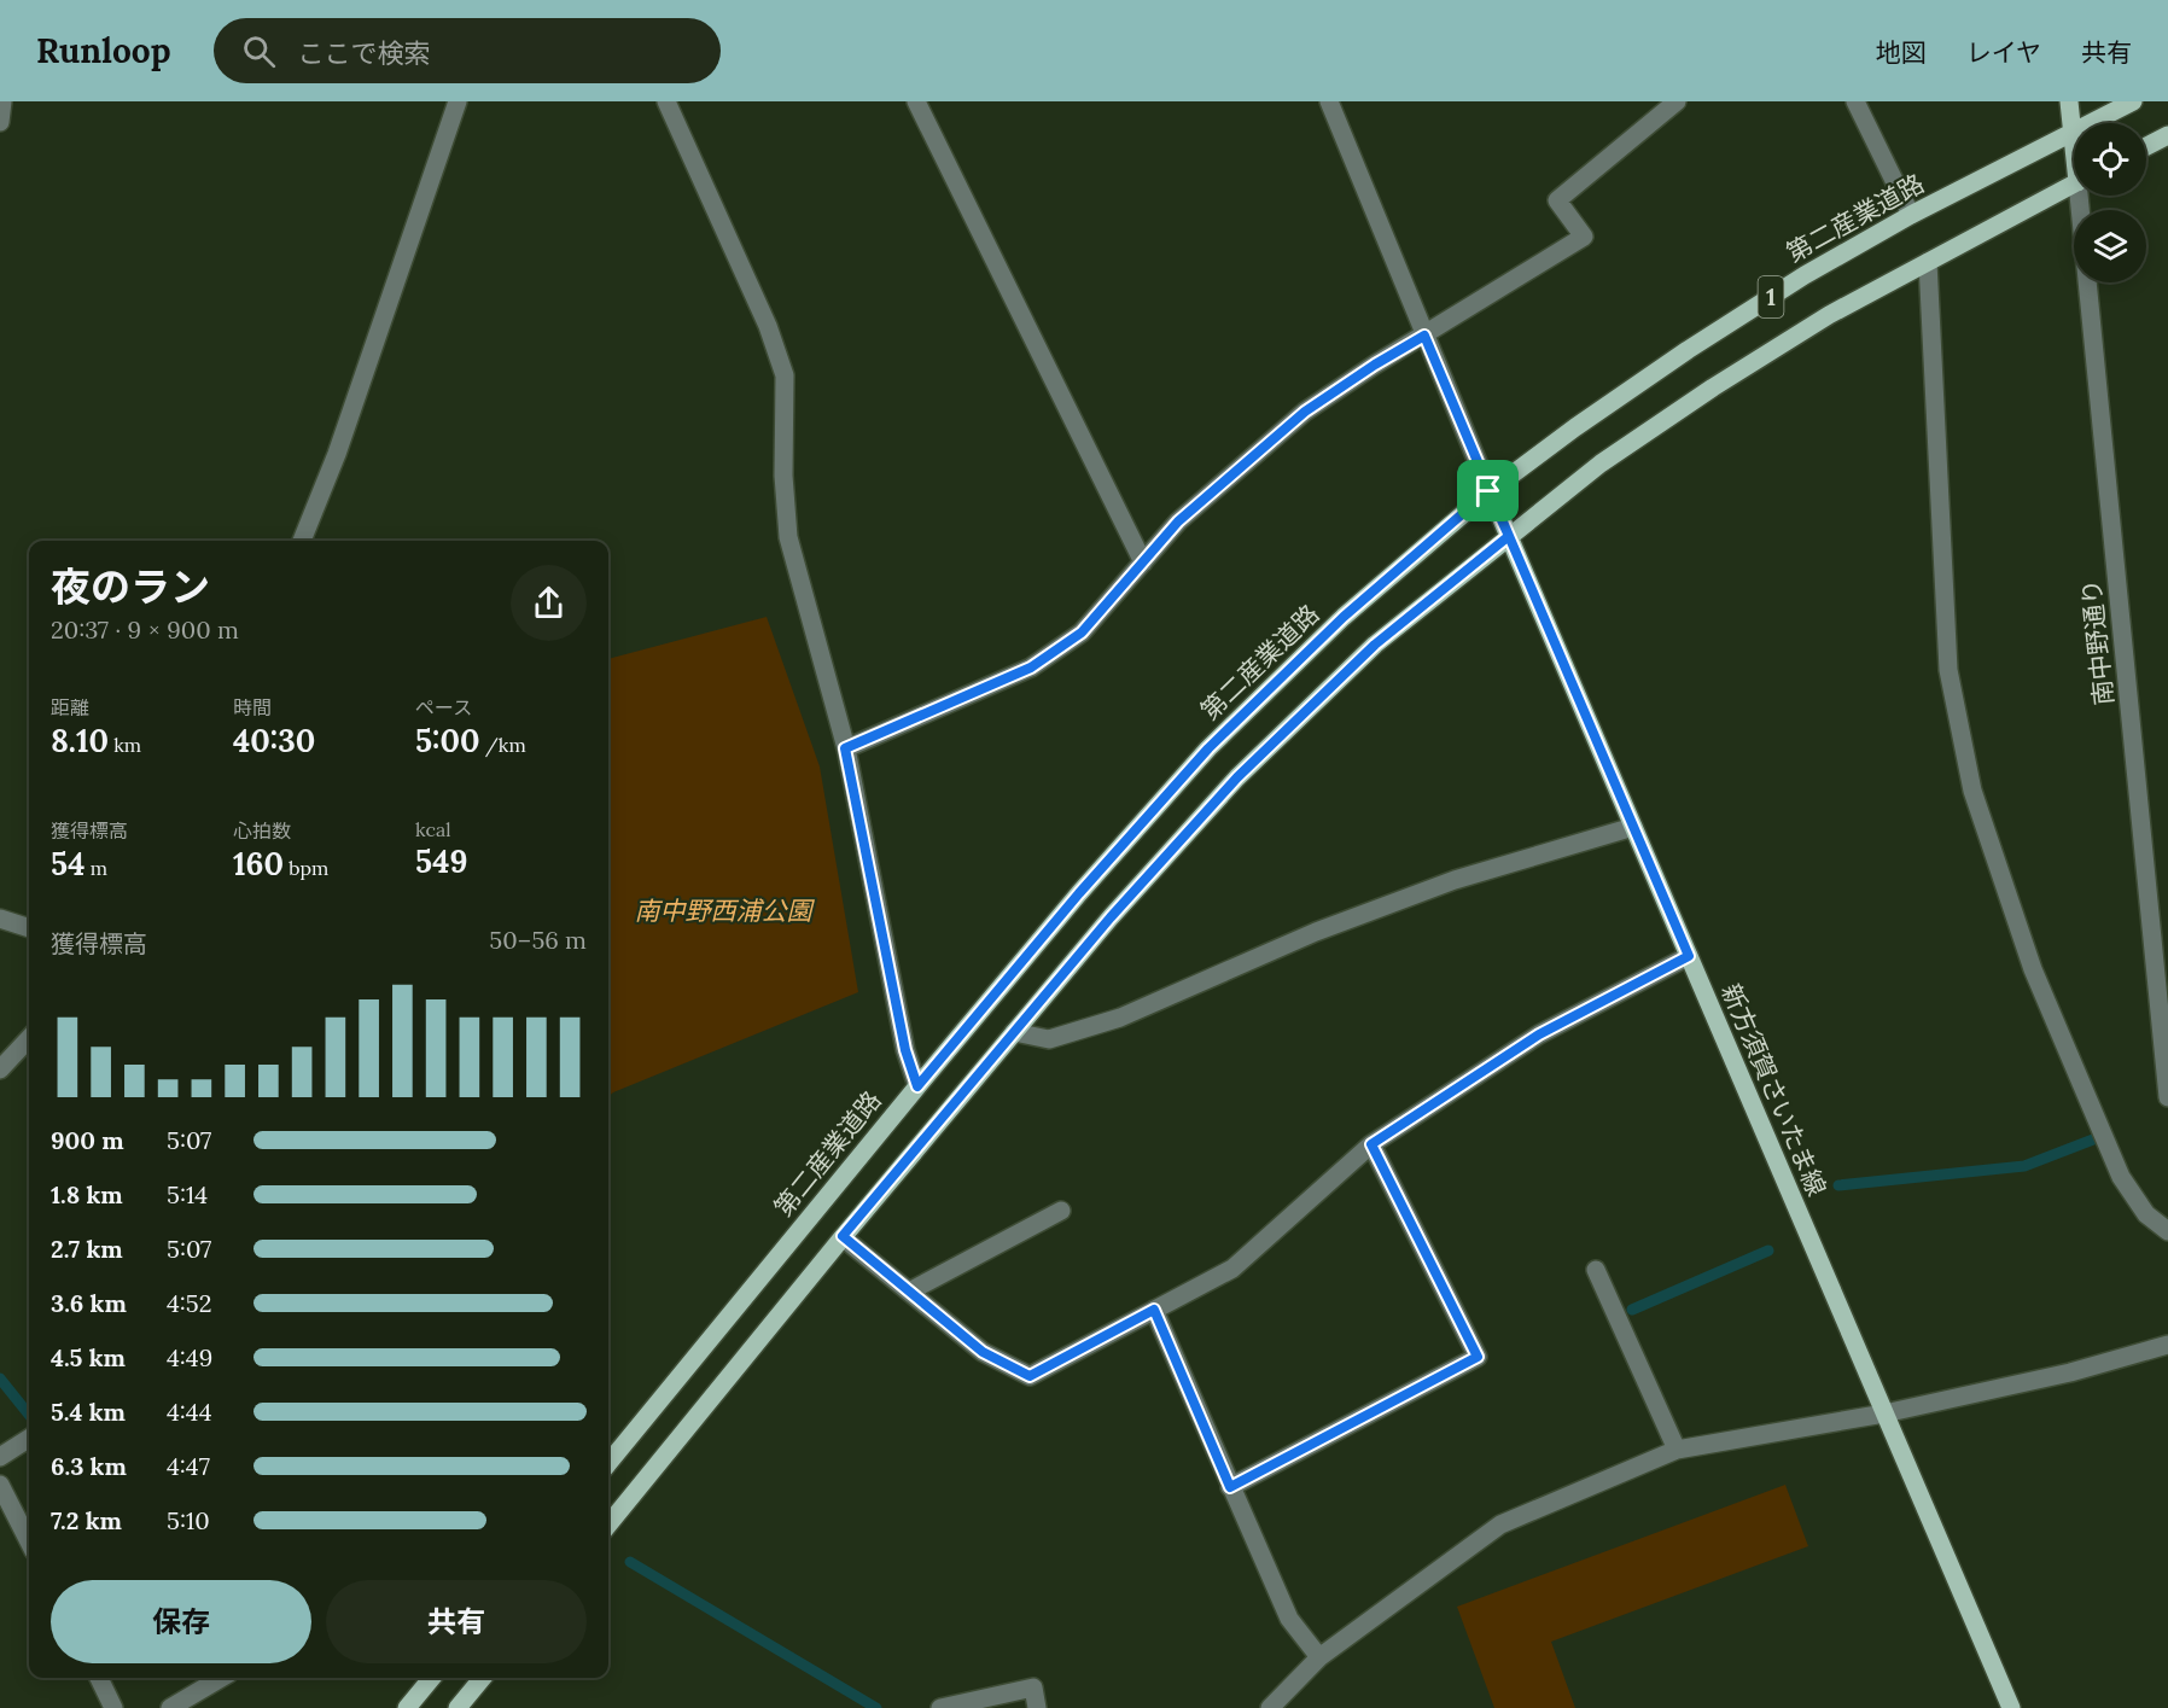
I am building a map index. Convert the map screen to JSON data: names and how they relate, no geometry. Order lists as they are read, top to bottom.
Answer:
{
  "streets": {
    "main road": ["第二産業道路", "1", "新方須賀さいたま線"],
    "street": ["南中野通り"]
  },
  "crossings": [
    ["第二産業道路", "新方須賀さいたま線"],
    ["1", "新方須賀さいたま線"]
  ],
  "parks": ["南中野西浦公園"],
  "page": {
    "header": "Runloop",
    "search": "ここで検索",
    "nav": ["地図", "レイヤ", "共有"],
    "heading": ["夜のラン", "20:37 · 9 × 900 m"],
    "stats": [
      ["距離", "8.10 km"],
      ["時間", "40:30"],
      ["ペース", "5:00 /km"],
      ["獲得標高", "54 m"],
      ["心拍数", "160 bpm"],
      ["kcal", "549"]
    ],
    "chart": ["獲得標高", "50–56 m"],
    "list": [
      {
        "name": "900 m",
        "note": "5:07"
      },
      {
        "name": "1.8 km",
        "note": "5:14"
      },
      {
        "name": "2.7 km",
        "note": "5:07"
      },
      {
        "name": "3.6 km",
        "note": "4:52"
      },
      {
        "name": "4.5 km",
        "note": "4:49"
      },
      {
        "name": "5.4 km",
        "note": "4:44"
      },
      {
        "name": "6.3 km",
        "note": "4:47"
      },
      {
        "name": "7.2 km",
        "note": "5:10"
      }
    ],
    "buttons": ["保存", "共有"]
  }
}
